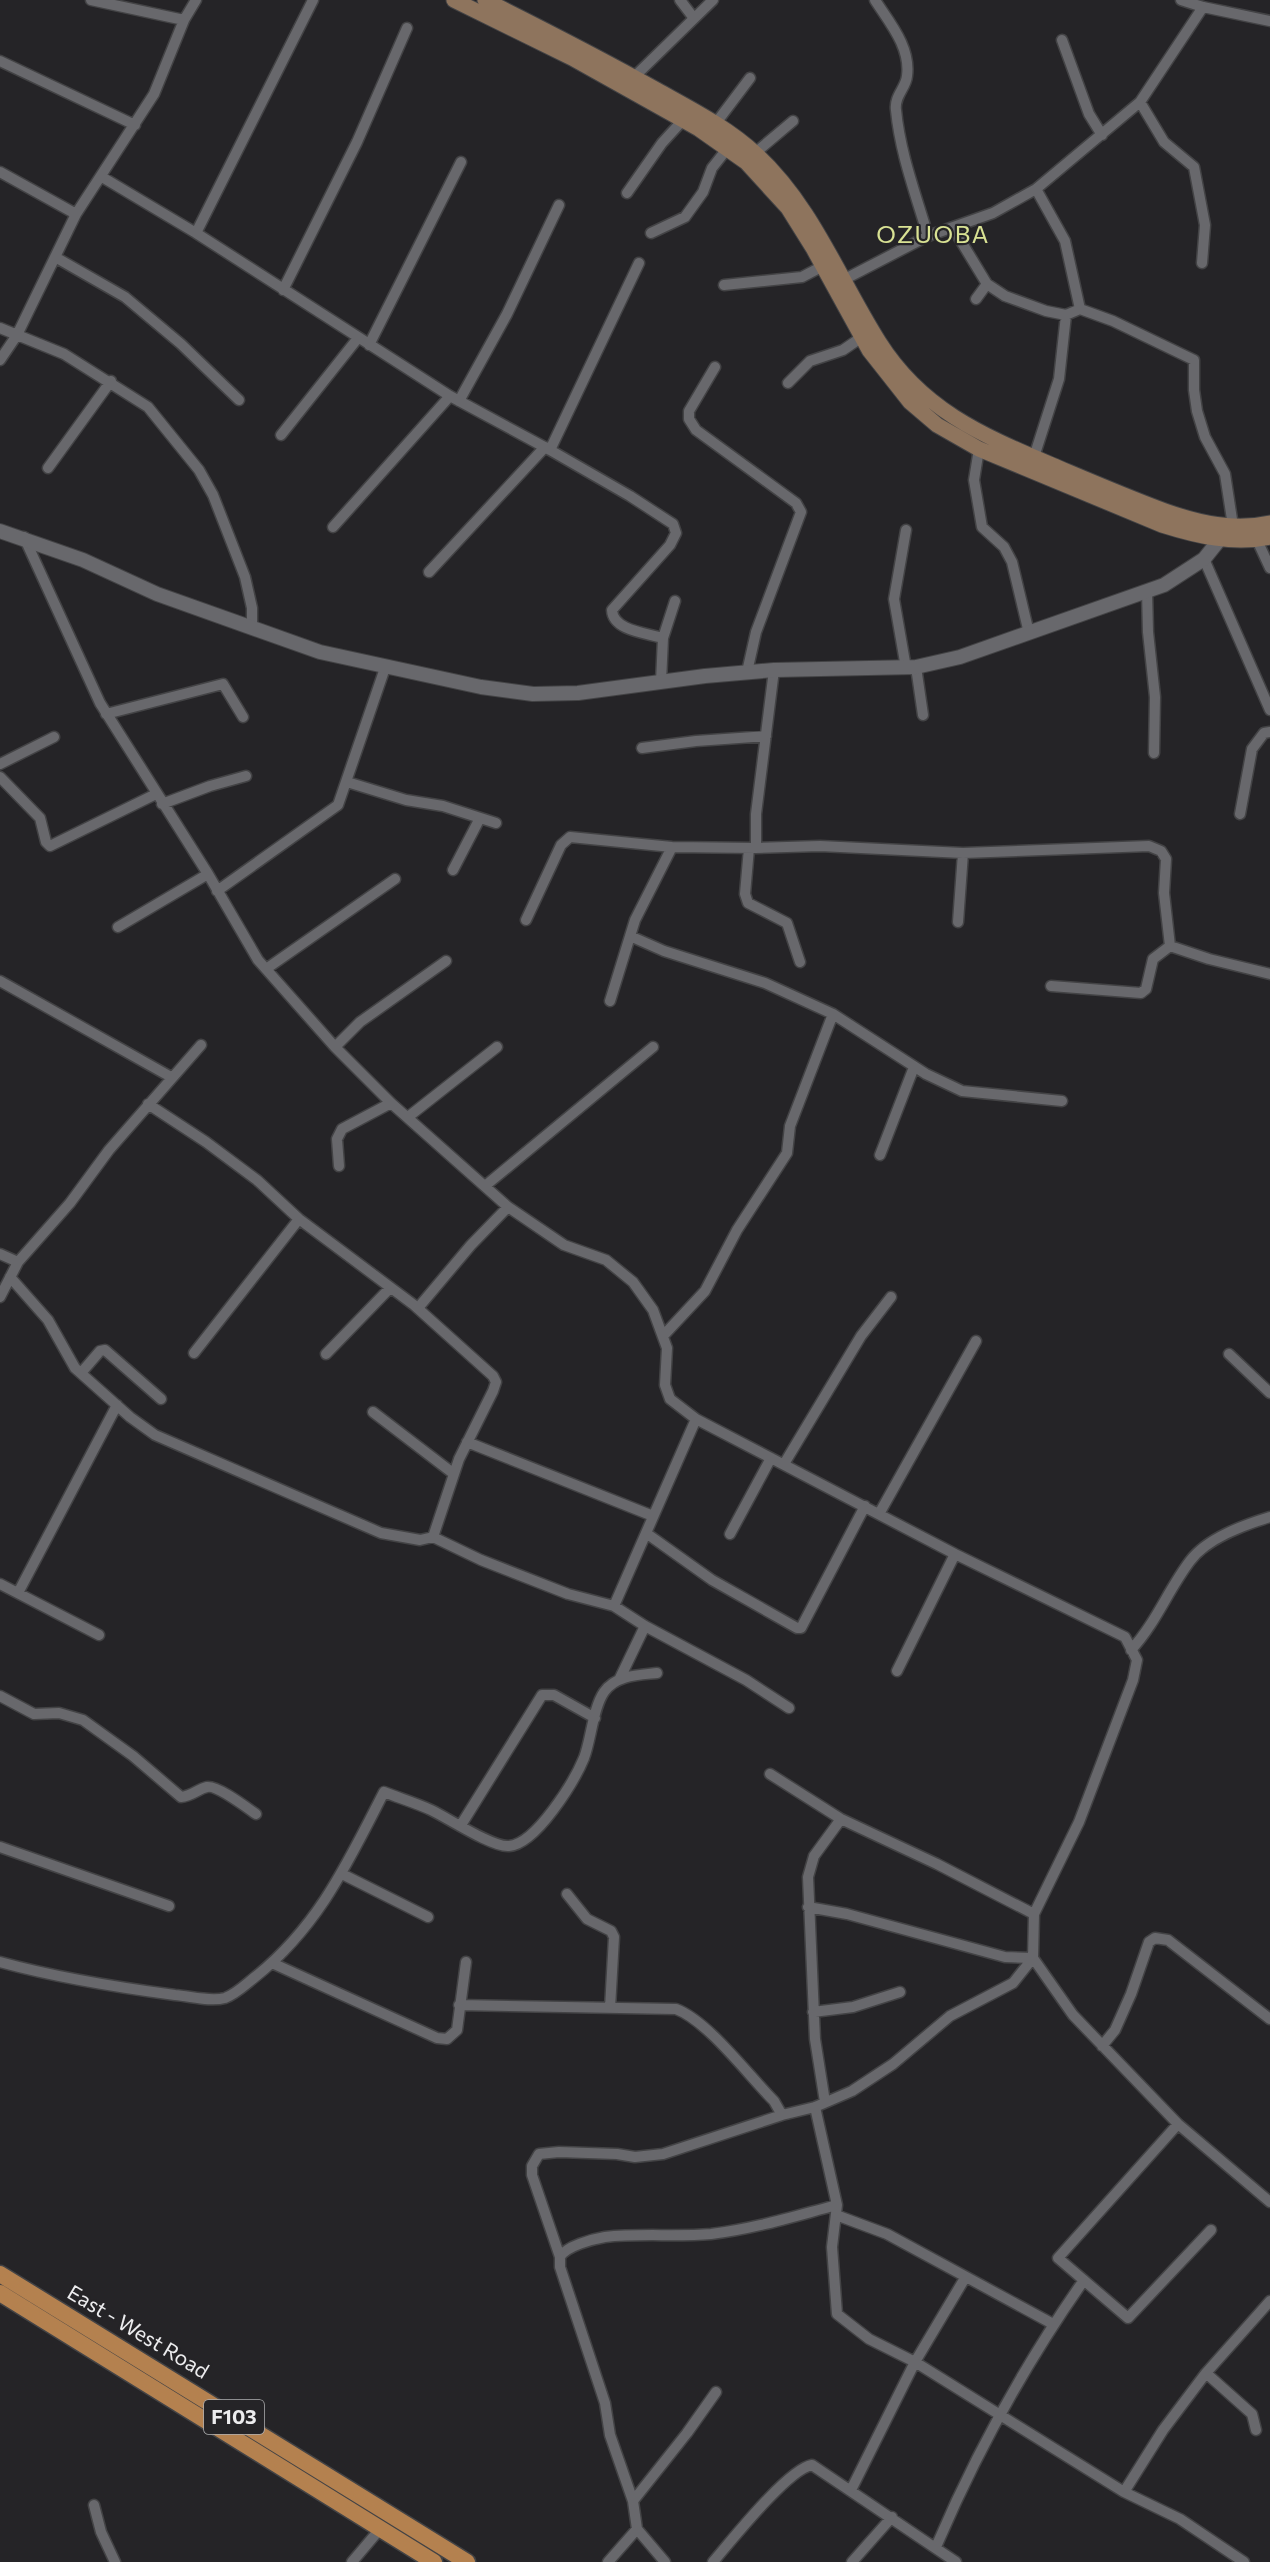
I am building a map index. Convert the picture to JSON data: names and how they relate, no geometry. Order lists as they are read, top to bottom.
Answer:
{
  "streets": {
    "main road": ["East - West Road", "F103"]
  },
  "districts": ["OZUOBA"]
}
